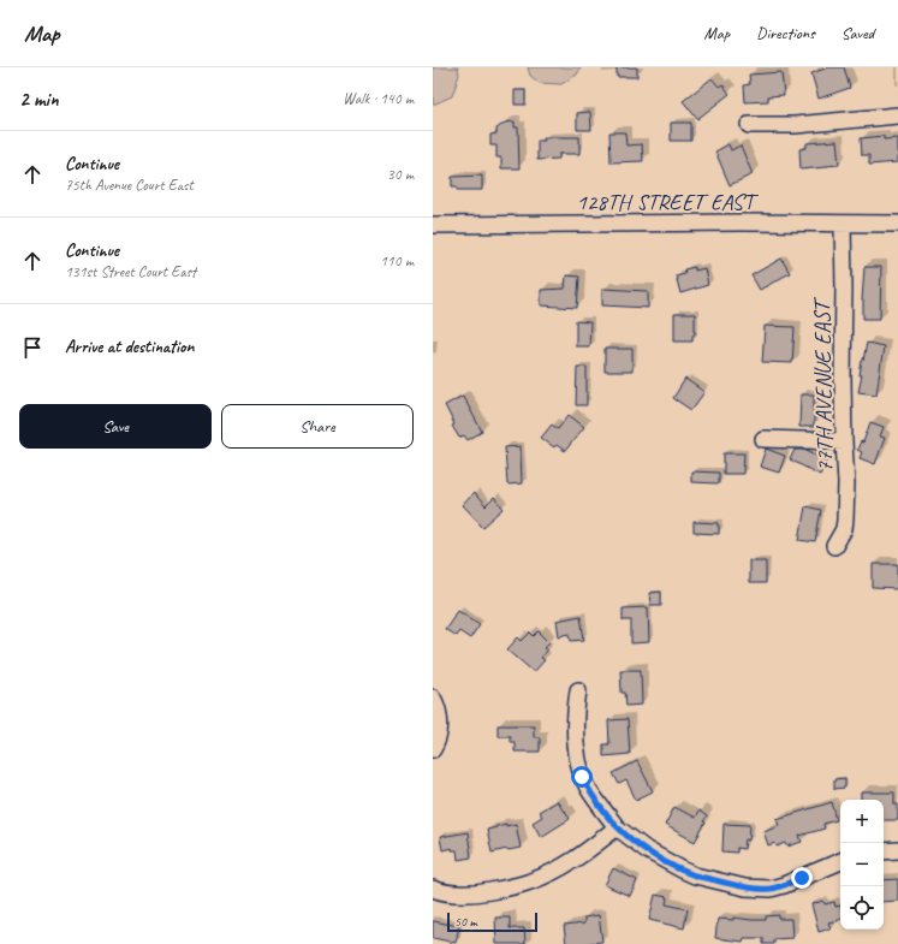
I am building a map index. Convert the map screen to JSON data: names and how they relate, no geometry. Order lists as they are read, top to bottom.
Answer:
{
  "streets": {
    "street": ["128TH STREET EAST", "77TH AVENUE EAST"]
  },
  "crossings": [
    ["128TH STREET EAST", "77TH AVENUE EAST"]
  ],
  "scale_bar": "50 m",
  "page": {
    "header": "Map",
    "nav": ["Map", "Directions", "Saved"],
    "heading": ["2 min", "Walk · 140 m"],
    "list": [
      ["Continue", "75th Avenue Court East", "30 m"],
      ["Continue", "131st Street Court East", "110 m"],
      "Arrive at destination"
    ],
    "buttons": ["Save", "Share"],
    "map_buttons": ["+", "−"],
    "scale": "50 m"
  }
}
